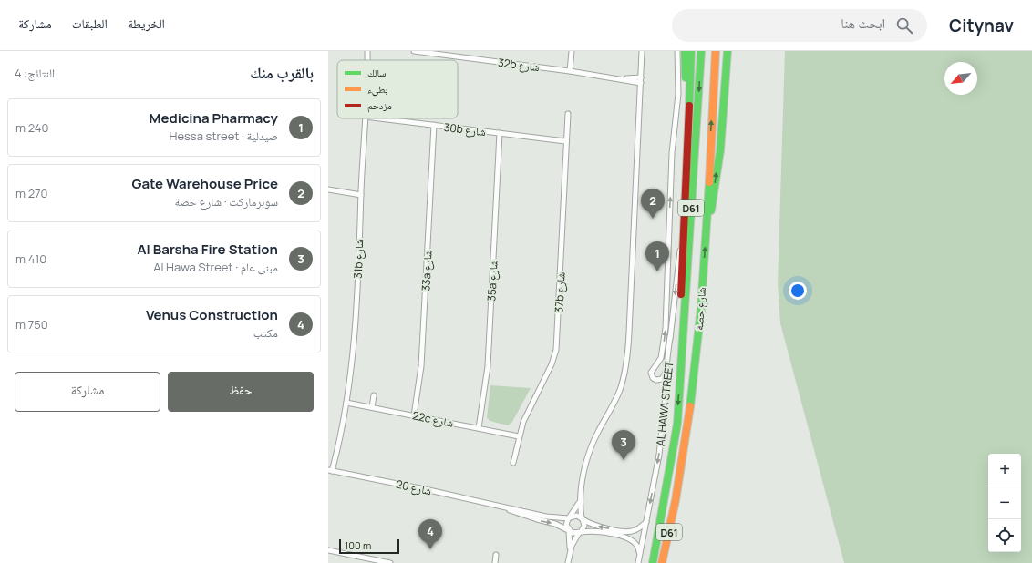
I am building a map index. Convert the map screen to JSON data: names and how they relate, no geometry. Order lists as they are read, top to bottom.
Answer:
{
  "streets": {
    "main road": ["D61", "شارع حصة"],
    "street": [
      "32b شارع",
      "30b شارع",
      "31b شارع",
      "33a شارع",
      "35a شارع",
      "37b شارع",
      "AL HAWA STREET",
      "22c شارع",
      "شارع 20"
    ]
  },
  "crossings": [
    ["30b شارع", "33a شارع"],
    ["30b شارع", "35a شارع"],
    ["30b شارع", "37b شارع"],
    ["D61", "شارع حصة"],
    ["31b شارع", "22c شارع"],
    ["31b شارع", "شارع 20"],
    ["33a شارع", "22c شارع"],
    ["35a شارع", "22c شارع"],
    ["37b شارع", "22c شارع"],
    ["شارع حصة", "AL HAWA STREET"]
  ],
  "one_way": ["AL HAWA STREET"],
  "legend": ["سالك", "بطيء", "مزدحم"],
  "scale_bar": "100 m",
  "north": "bottom left",
  "page": {
    "header": "Citynav",
    "search": "ابحث هنا",
    "nav": ["الخريطة", "الطبقات", "مشاركة"],
    "heading": ["بالقرب منك", "النتائج: 4"],
    "list": [
      {
        "mark": "1",
        "name": "Medicina Pharmacy",
        "note": "صيدلية · Hessa street",
        "value": "240 m"
      },
      {
        "mark": "2",
        "name": "Gate Warehouse Price",
        "note": "سوبرماركت · شارع حصة",
        "value": "270 m"
      },
      {
        "mark": "3",
        "name": "Al Barsha Fire Station",
        "note": "مبنى عام · Al Hawa Street",
        "value": "410 m"
      },
      {
        "mark": "4",
        "name": "Venus Construction",
        "note": "مكتب",
        "value": "750 m"
      }
    ],
    "pins": [
      "2",
      "1",
      "3",
      "4"
    ],
    "buttons": ["حفظ", "مشاركة"],
    "map_buttons": ["+", "−"],
    "scale": "100 m"
  }
}
